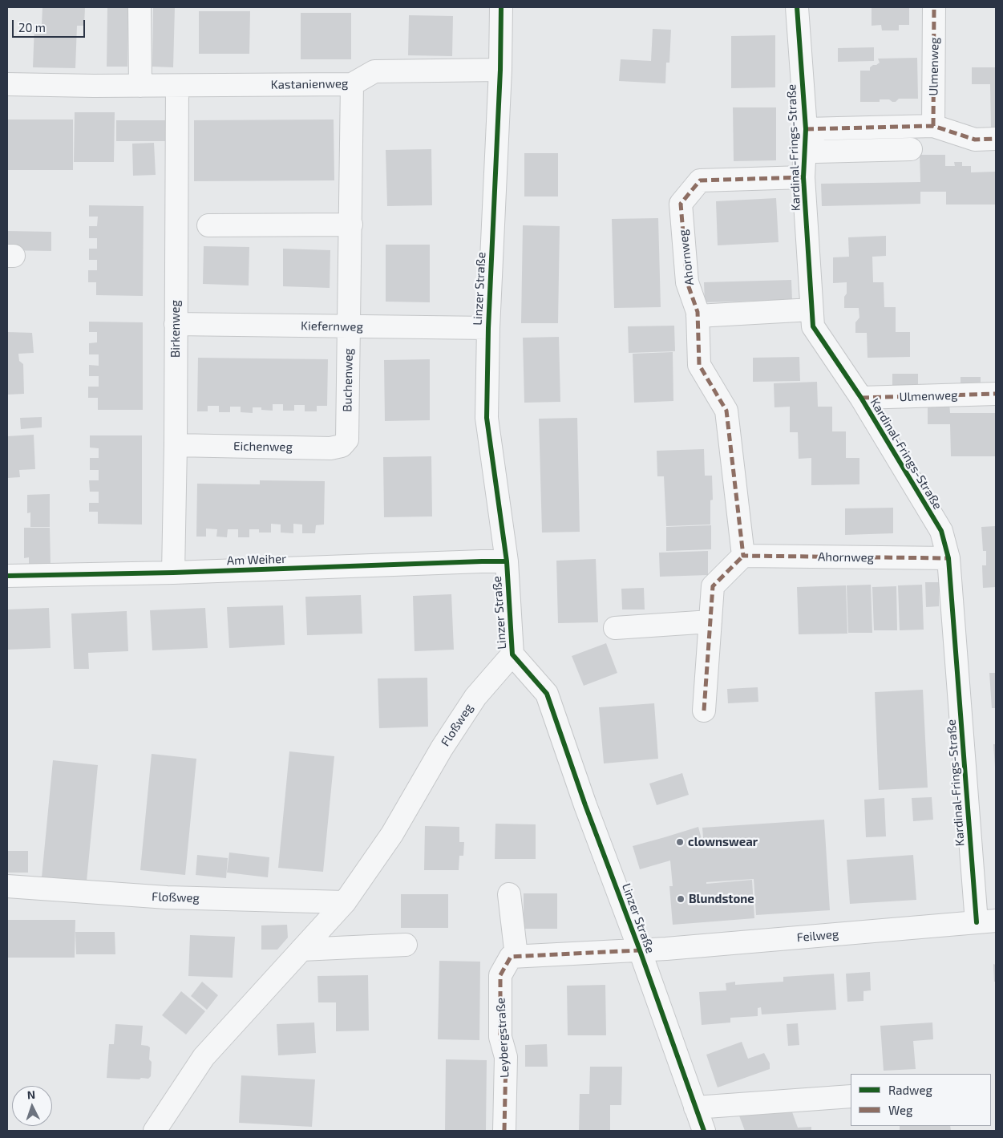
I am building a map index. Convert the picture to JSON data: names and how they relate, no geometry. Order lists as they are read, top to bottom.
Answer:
{
  "streets": {
    "street": [
      "Ulmenweg",
      "Kastanienweg",
      "Kardinal-Frings-Straße",
      "Ahornweg",
      "Linzer Straße",
      "Kiefernweg",
      "Birkenweg",
      "Buchenweg",
      "Eichenweg",
      "Am Weiher",
      "Floßweg",
      "Feilweg",
      "Leybergstraße"
    ]
  },
  "crossings": [
    ["Ulmenweg", "Kardinal-Frings-Straße"],
    ["Kastanienweg", "Linzer Straße"],
    ["Kastanienweg", "Birkenweg"],
    ["Kastanienweg", "Buchenweg"],
    ["Kardinal-Frings-Straße", "Ahornweg"],
    ["Kardinal-Frings-Straße", "Feilweg"],
    ["Linzer Straße", "Kiefernweg"],
    ["Linzer Straße", "Am Weiher"],
    ["Linzer Straße", "Floßweg"],
    ["Linzer Straße", "Feilweg"],
    ["Kiefernweg", "Birkenweg"],
    ["Kiefernweg", "Buchenweg"],
    ["Birkenweg", "Eichenweg"],
    ["Birkenweg", "Am Weiher"],
    ["Buchenweg", "Eichenweg"]
  ],
  "places": ["clownswear", "Blundstone"],
  "legend": ["Radweg", "Weg"],
  "scale_bar": "20 m",
  "north": "top"
}
